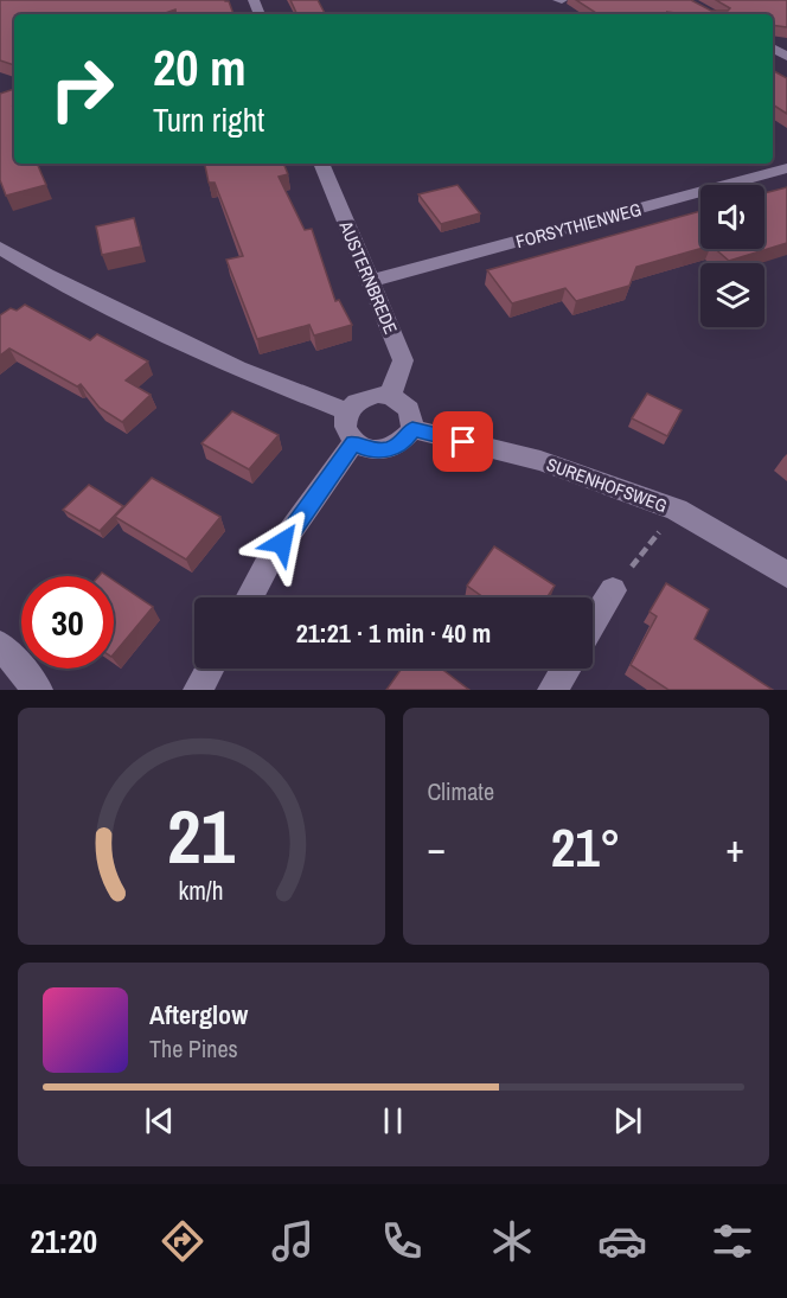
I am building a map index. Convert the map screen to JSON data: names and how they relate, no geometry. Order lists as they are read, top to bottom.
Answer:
{
  "streets": {
    "street": ["FORSYTHIENWEG", "AUSTERNBREDE", "SURENHOFSWEG"]
  },
  "crossings": [
    ["FORSYTHIENWEG", "AUSTERNBREDE"],
    ["AUSTERNBREDE", "SURENHOFSWEG"]
  ],
  "page": {
    "turn": ["20 m", "Turn right"],
    "limit": "30",
    "trip": "21:21 · 1 min · 40 m",
    "tile": "Climate",
    "heat": ["−", "21°", "+"],
    "song": ["Afterglow", "The Pines"],
    "tabs": "21:20",
    "gauge": ["21", "km/h"]
  }
}
